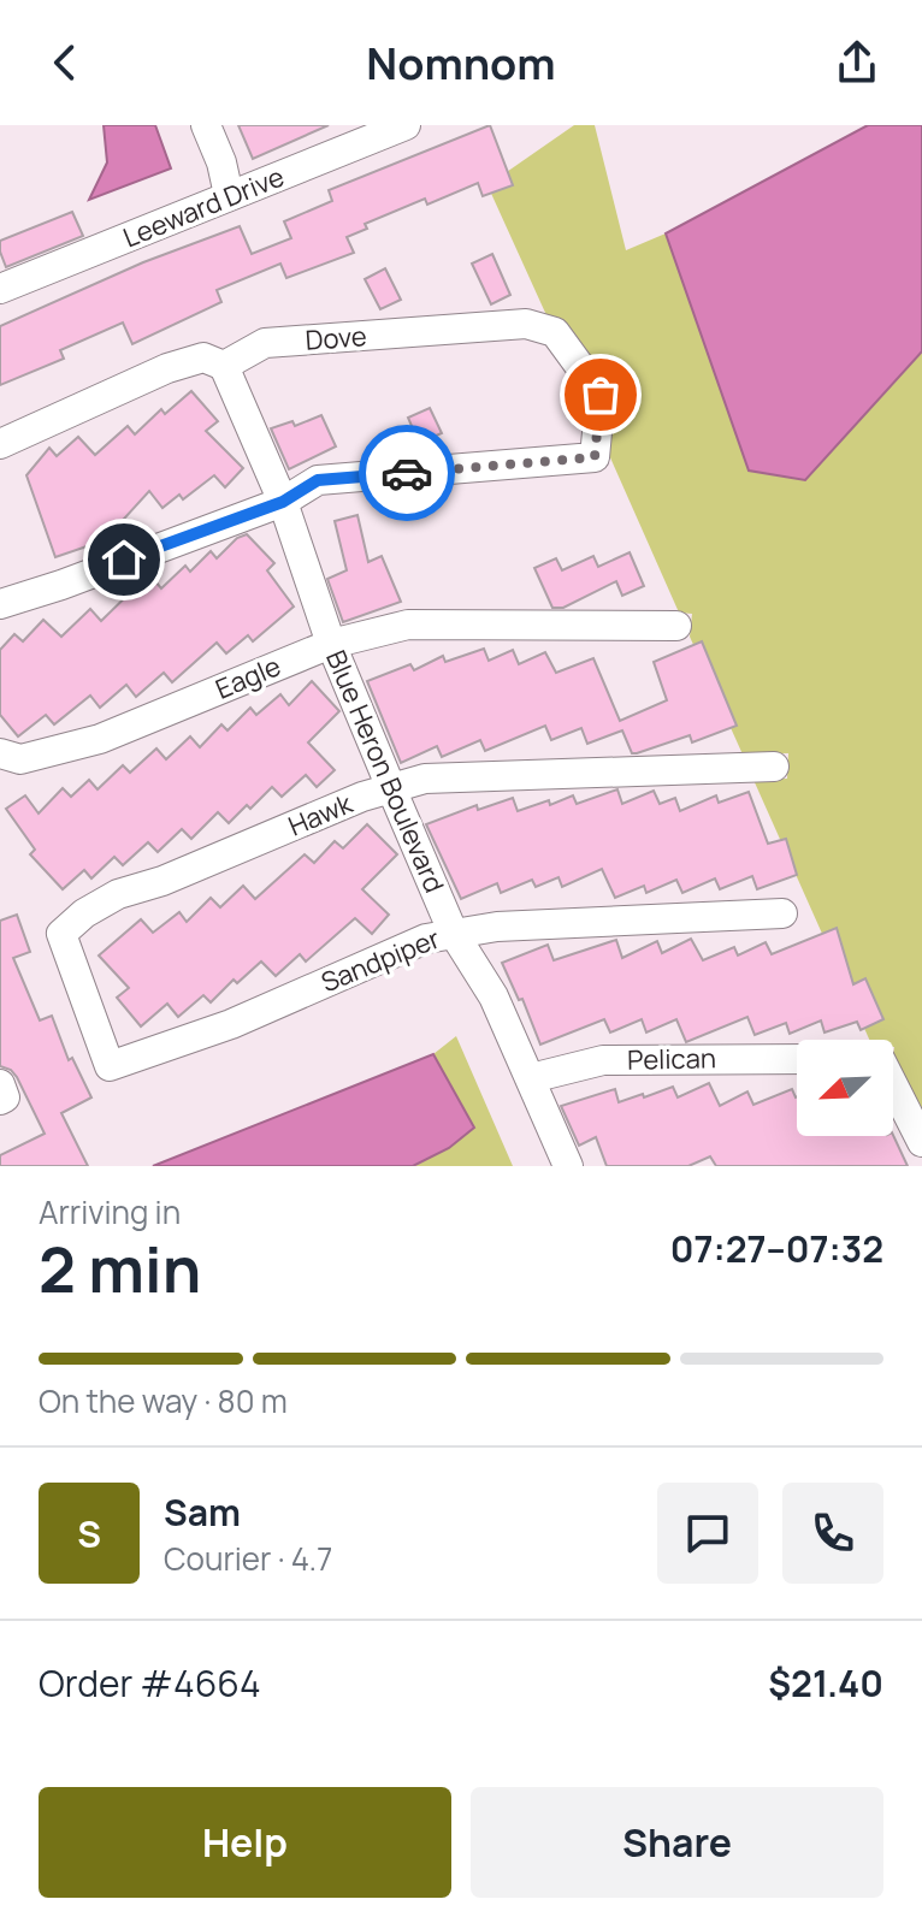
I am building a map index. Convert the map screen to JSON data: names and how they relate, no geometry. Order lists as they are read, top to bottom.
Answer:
{
  "streets": {
    "street": [
      "Leeward Drive",
      "Dove",
      "Eagle",
      "Blue Heron Boulevard",
      "Hawk",
      "Sandpiper",
      "Pelican"
    ]
  },
  "crossings": [
    ["Dove", "Blue Heron Boulevard"],
    ["Eagle", "Blue Heron Boulevard"],
    ["Blue Heron Boulevard", "Hawk"],
    ["Blue Heron Boulevard", "Sandpiper"],
    ["Blue Heron Boulevard", "Pelican"],
    ["Hawk", "Sandpiper"]
  ],
  "north": "bottom left",
  "page": {
    "header": "Nomnom",
    "heading": ["2 min", "Arriving in", "07:27–07:32"],
    "panel": [
      "Sam",
      "Courier · 4.7",
      "Order #4664",
      "$21.40"
    ],
    "bar": "On the way · 80 m",
    "round": "S",
    "buttons": ["Help", "Share"]
  }
}
